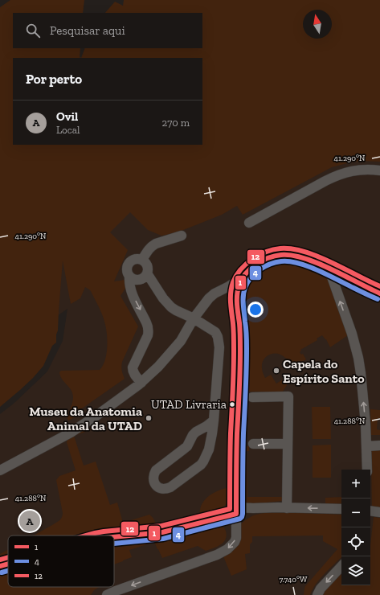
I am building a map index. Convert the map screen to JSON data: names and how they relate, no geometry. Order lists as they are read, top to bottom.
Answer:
{
  "places": ["Capela do Espírito Santo", "UTAD Livraria", "Museu da Anatomia Animal da UTAD"],
  "lines": ["transit line 12", "transit line 1", "transit line 4"],
  "legend": ["1", "4", "12"],
  "north": "top",
  "page": {
    "search": "Pesquisar aqui",
    "heading": "Por perto",
    "list": [
      {
        "mark": "A",
        "name": "Ovil",
        "note": "Local",
        "value": "270 m"
      }
    ],
    "map_buttons": ["+", "−"],
    "pins": "A"
  },
  "coordinates": ["41.290°N", "41.288°N", "7.740°W"]
}
